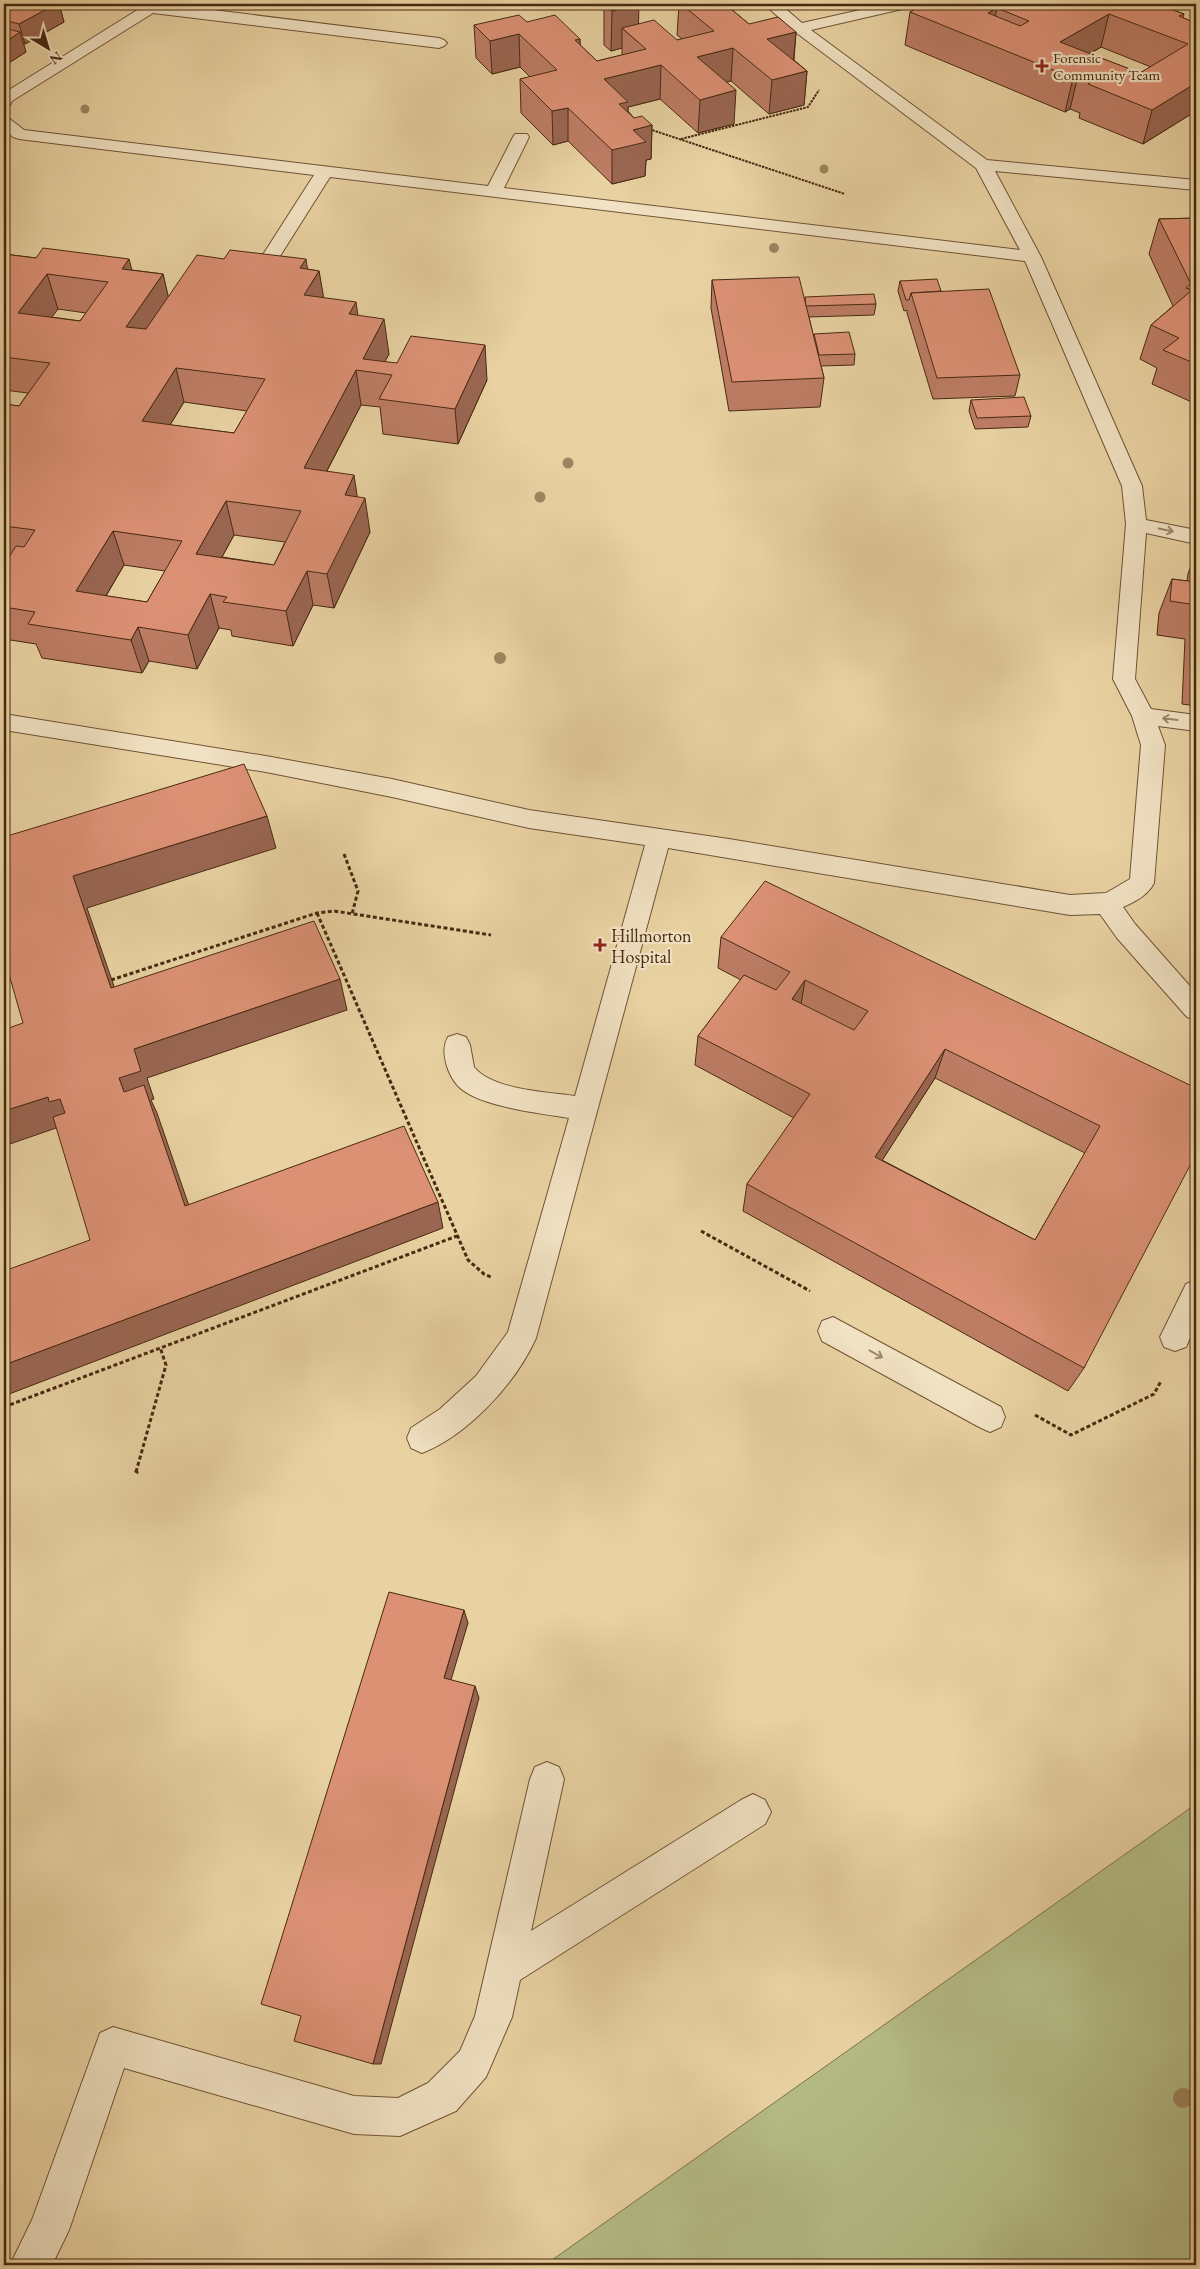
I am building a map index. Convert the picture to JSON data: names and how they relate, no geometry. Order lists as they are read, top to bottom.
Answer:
{
  "places": {
    "health": ["Forensic Community Team", "Hillmorton Hospital"]
  },
  "north": "bottom right"
}
